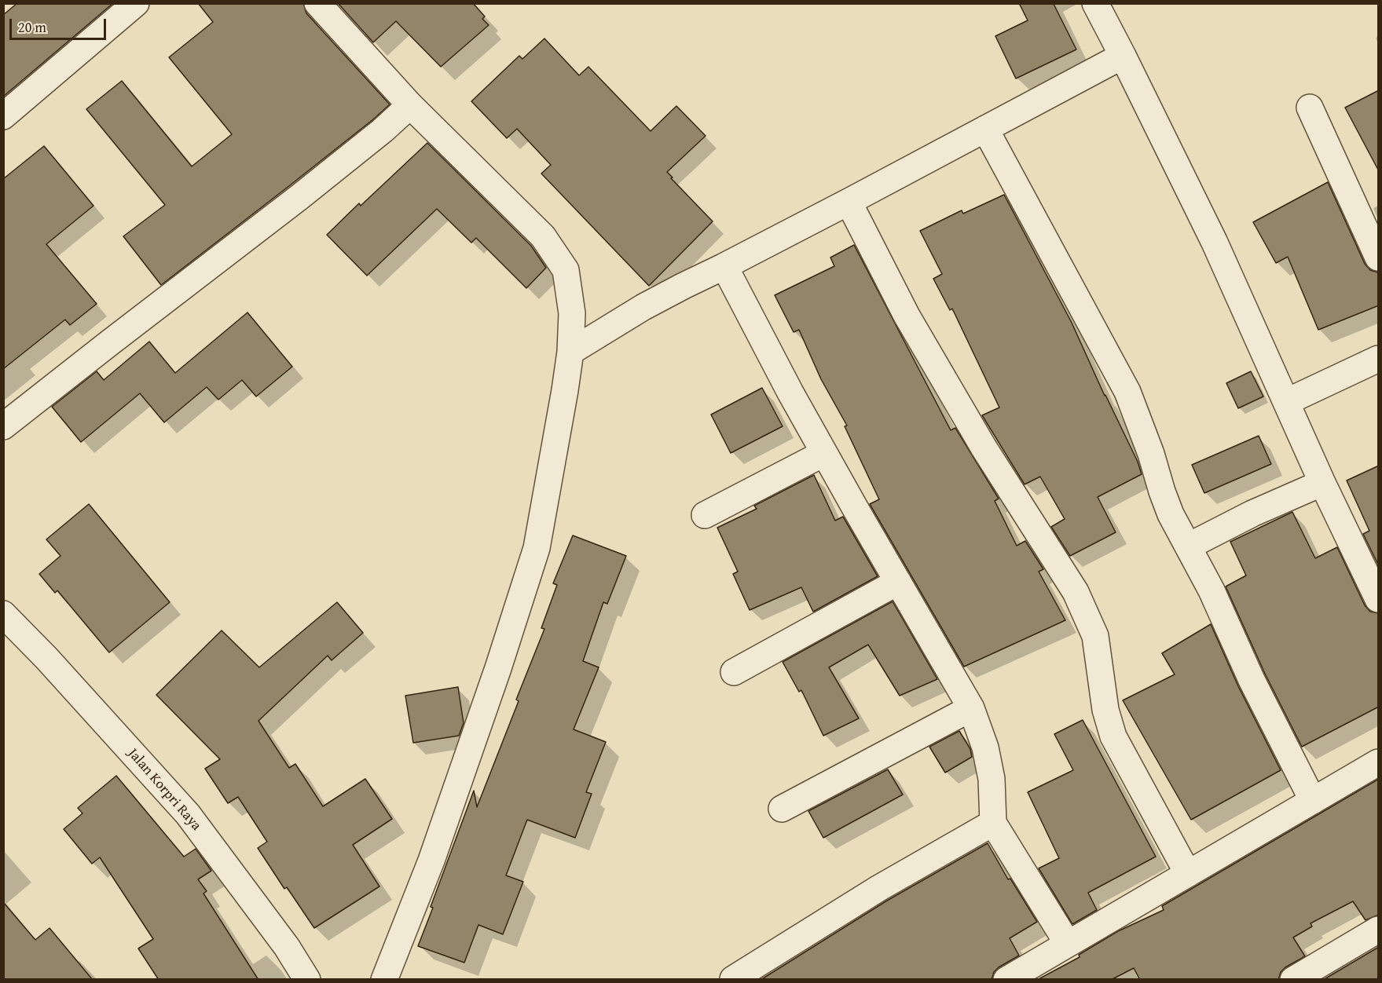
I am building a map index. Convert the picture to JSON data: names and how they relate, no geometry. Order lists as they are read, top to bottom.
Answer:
{
  "streets": {
    "street": ["Jalan Korpri Raya"]
  },
  "scale_bar": "20 m"
}
